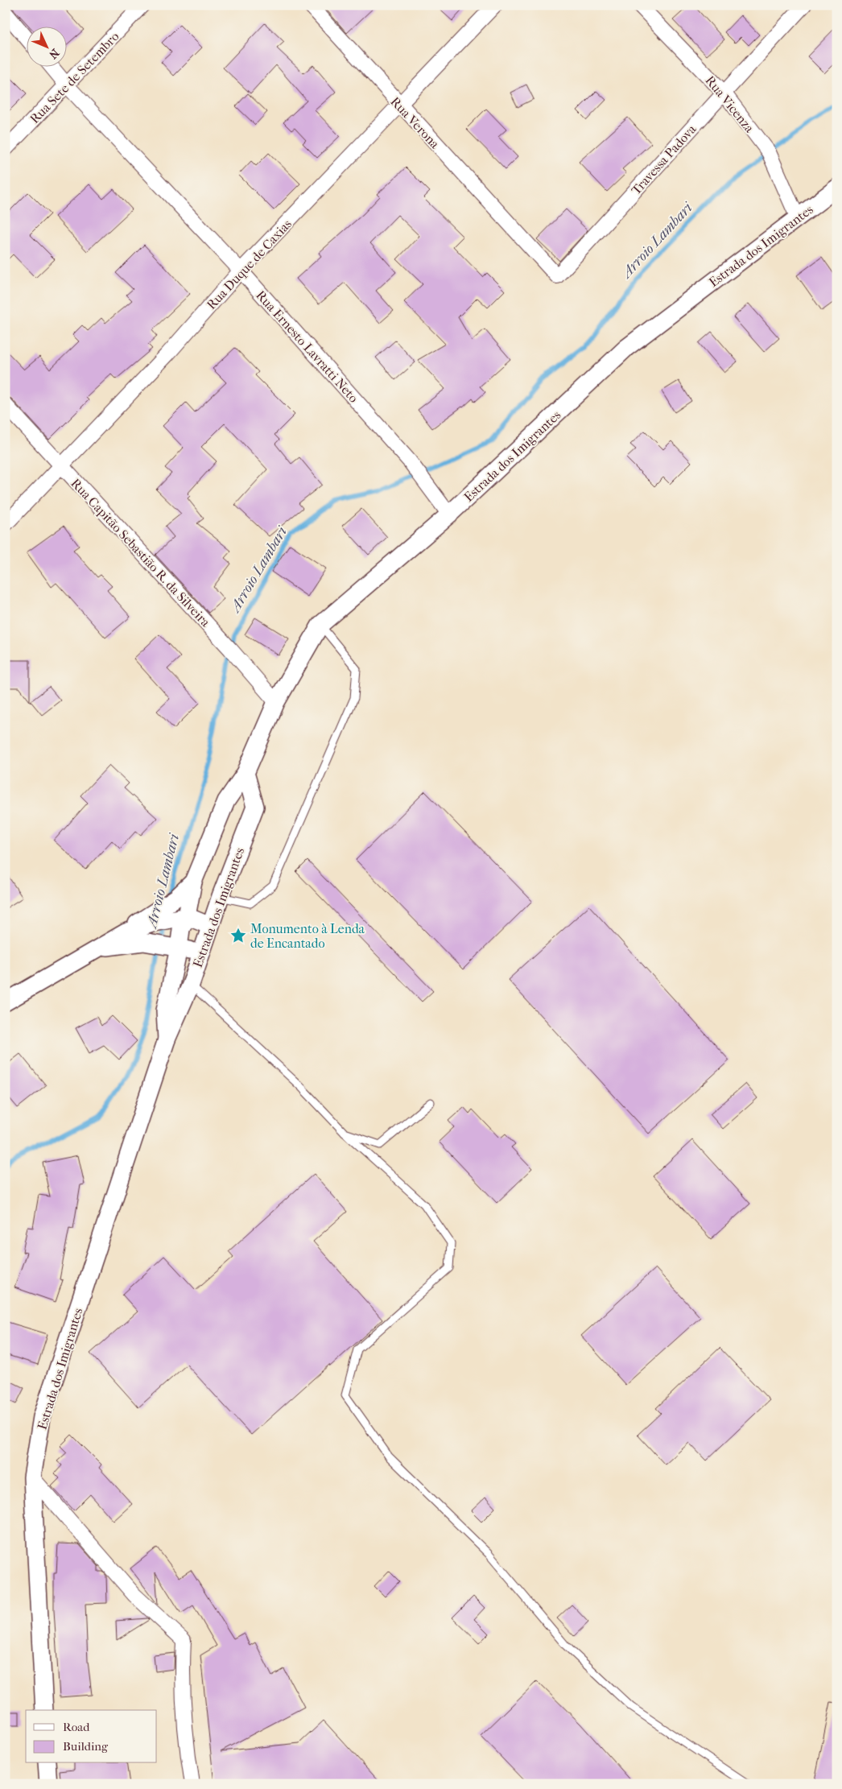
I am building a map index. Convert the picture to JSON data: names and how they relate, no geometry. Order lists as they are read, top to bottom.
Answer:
{
  "streets": {
    "street": [
      "Rua Sete de Setembro",
      "Rua Vicenza",
      "Rua Verona",
      "Travessa Padova",
      "Estrada dos Imigrantes",
      "Rua Duque de Caxias",
      "Rua Ernesto Lavratti Neto",
      "Rua Capitão Sebastião R. da Silveira"
    ]
  },
  "crossings": [
    ["Rua Sete de Setembro", "Rua Ernesto Lavratti Neto"],
    ["Rua Vicenza", "Travessa Padova"],
    ["Rua Vicenza", "Estrada dos Imigrantes"],
    ["Rua Verona", "Travessa Padova"],
    ["Rua Verona", "Rua Duque de Caxias"],
    ["Estrada dos Imigrantes", "Rua Ernesto Lavratti Neto"],
    ["Estrada dos Imigrantes", "Rua Capitão Sebastião R. da Silveira"],
    ["Rua Duque de Caxias", "Rua Ernesto Lavratti Neto"],
    ["Rua Duque de Caxias", "Rua Capitão Sebastião R. da Silveira"]
  ],
  "water": ["Arroio Lambari"],
  "places": {
    "place": ["Monumento à Lenda de Encantado"]
  },
  "legend": ["Road", "Building"],
  "north": "bottom right"
}
